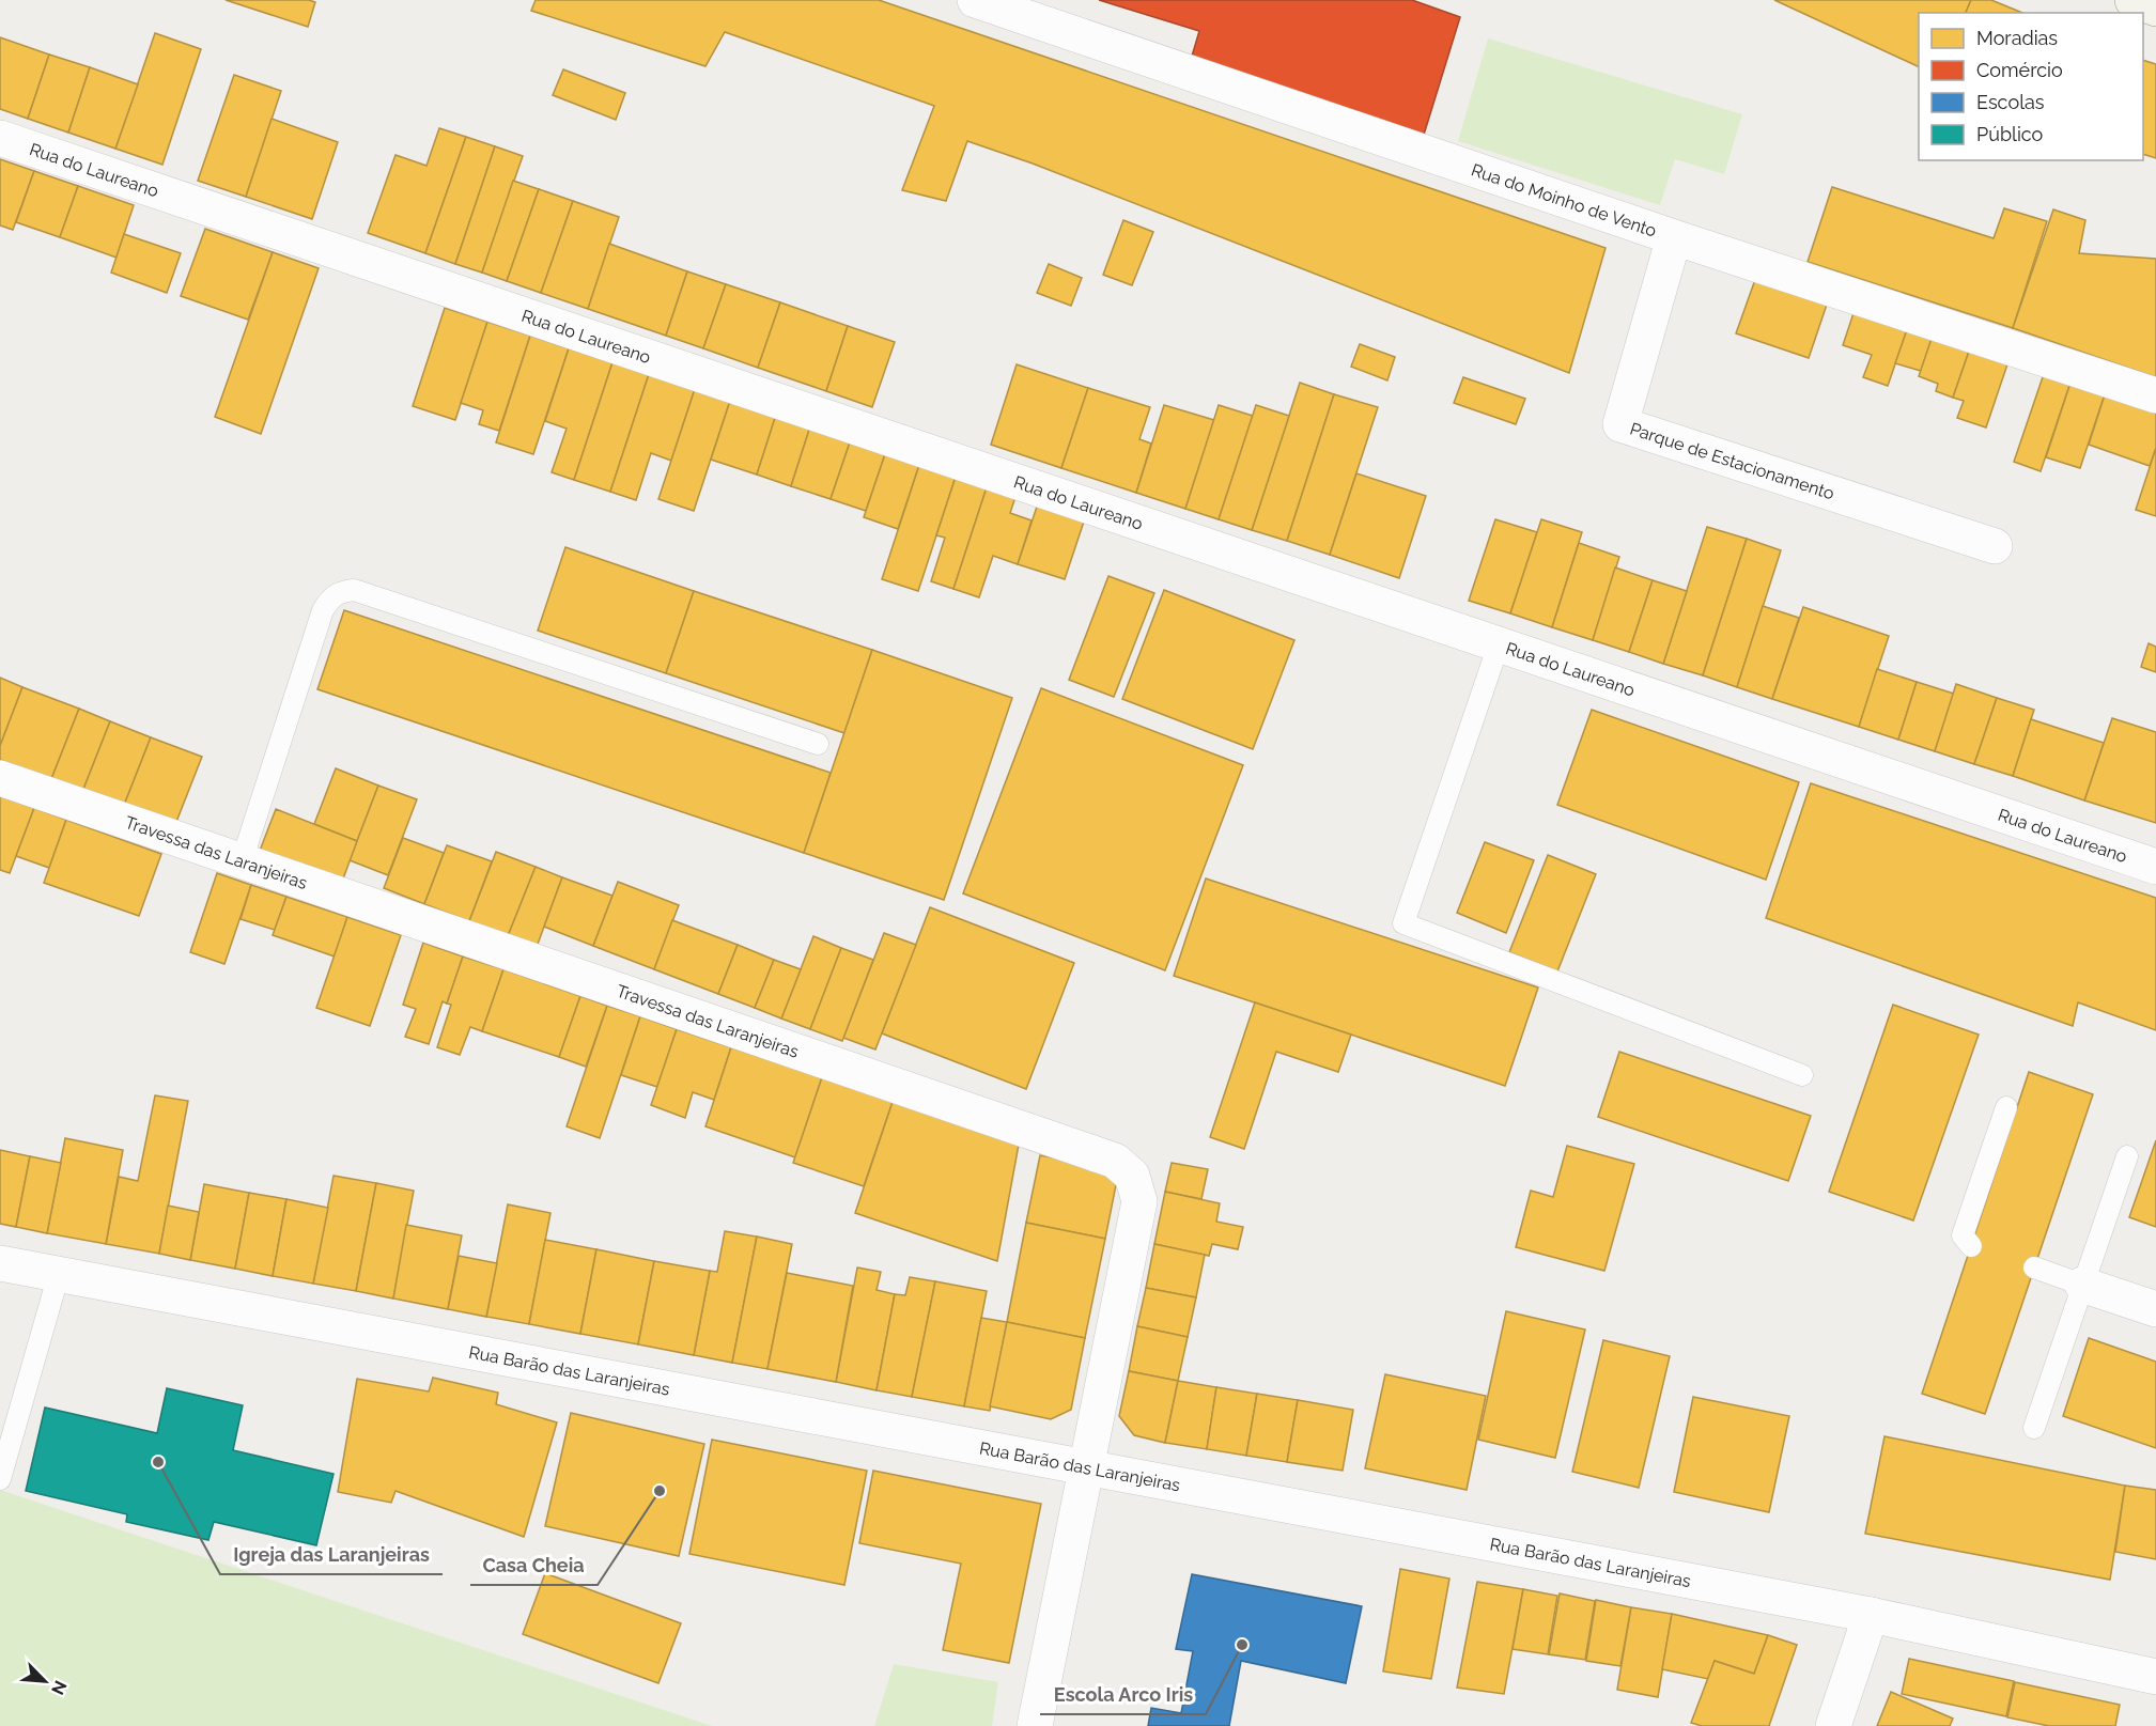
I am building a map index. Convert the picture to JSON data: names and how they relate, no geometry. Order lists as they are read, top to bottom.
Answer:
{
  "streets": {
    "street": [
      "Rua do Laureano",
      "Rua do Moinho de Vento",
      "Parque de Estacionamento",
      "Travessa das Laranjeiras",
      "Rua Barão das Laranjeiras"
    ]
  },
  "crossings": [
    ["Rua do Moinho de Vento", "Parque de Estacionamento"],
    ["Travessa das Laranjeiras", "Rua Barão das Laranjeiras"]
  ],
  "places": ["Igreja das Laranjeiras", "Casa Cheia", "Escola Arco Iris"],
  "legend": [
    "Moradias",
    "Comércio",
    "Escolas",
    "Público"
  ],
  "north": "bottom right"
}
